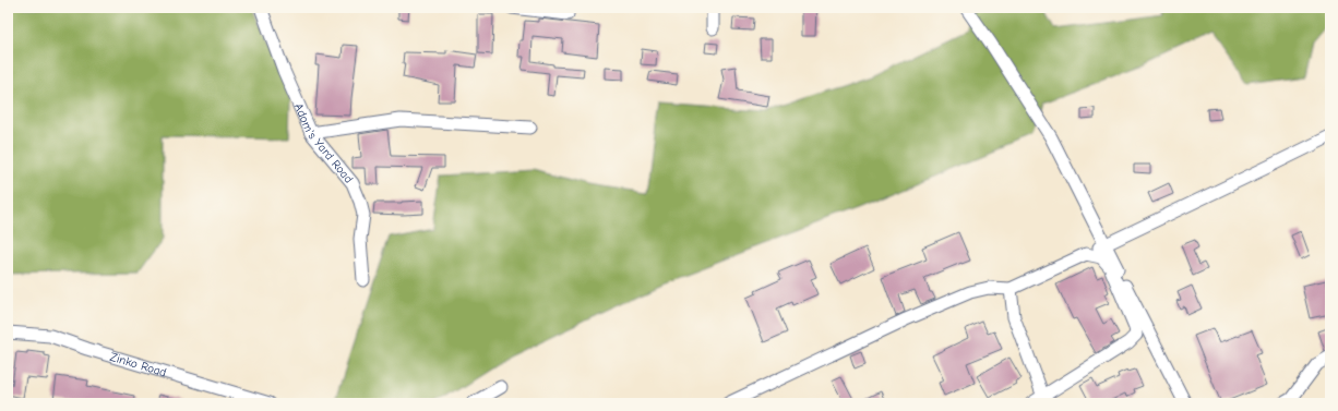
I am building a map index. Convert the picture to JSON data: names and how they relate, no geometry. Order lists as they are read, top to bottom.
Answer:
{
  "streets": {
    "street": ["Adom's Yard Road", "Zinko Road"]
  }
}
